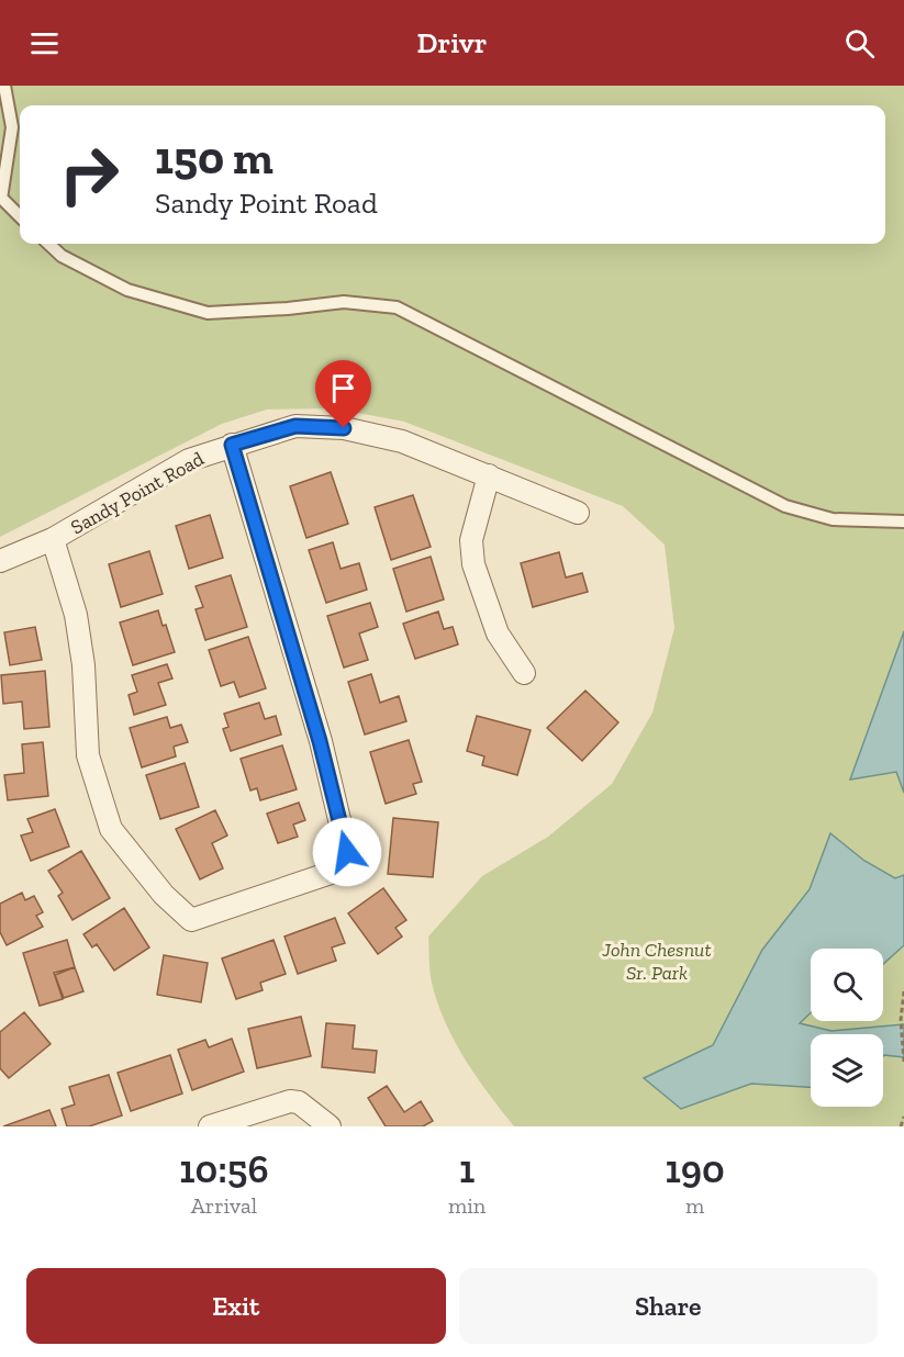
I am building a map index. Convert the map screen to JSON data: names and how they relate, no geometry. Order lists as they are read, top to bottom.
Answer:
{
  "streets": {
    "street": ["Sandy Point Road"]
  },
  "parks": ["John Chesnut Sr. Park"],
  "page": {
    "header": "Drivr",
    "turn": ["150 m", "Sandy Point Road"],
    "eta": [
      "10:56",
      "Arrival",
      "1",
      "min",
      "190",
      "m"
    ],
    "buttons": ["Exit", "Share"]
  }
}
